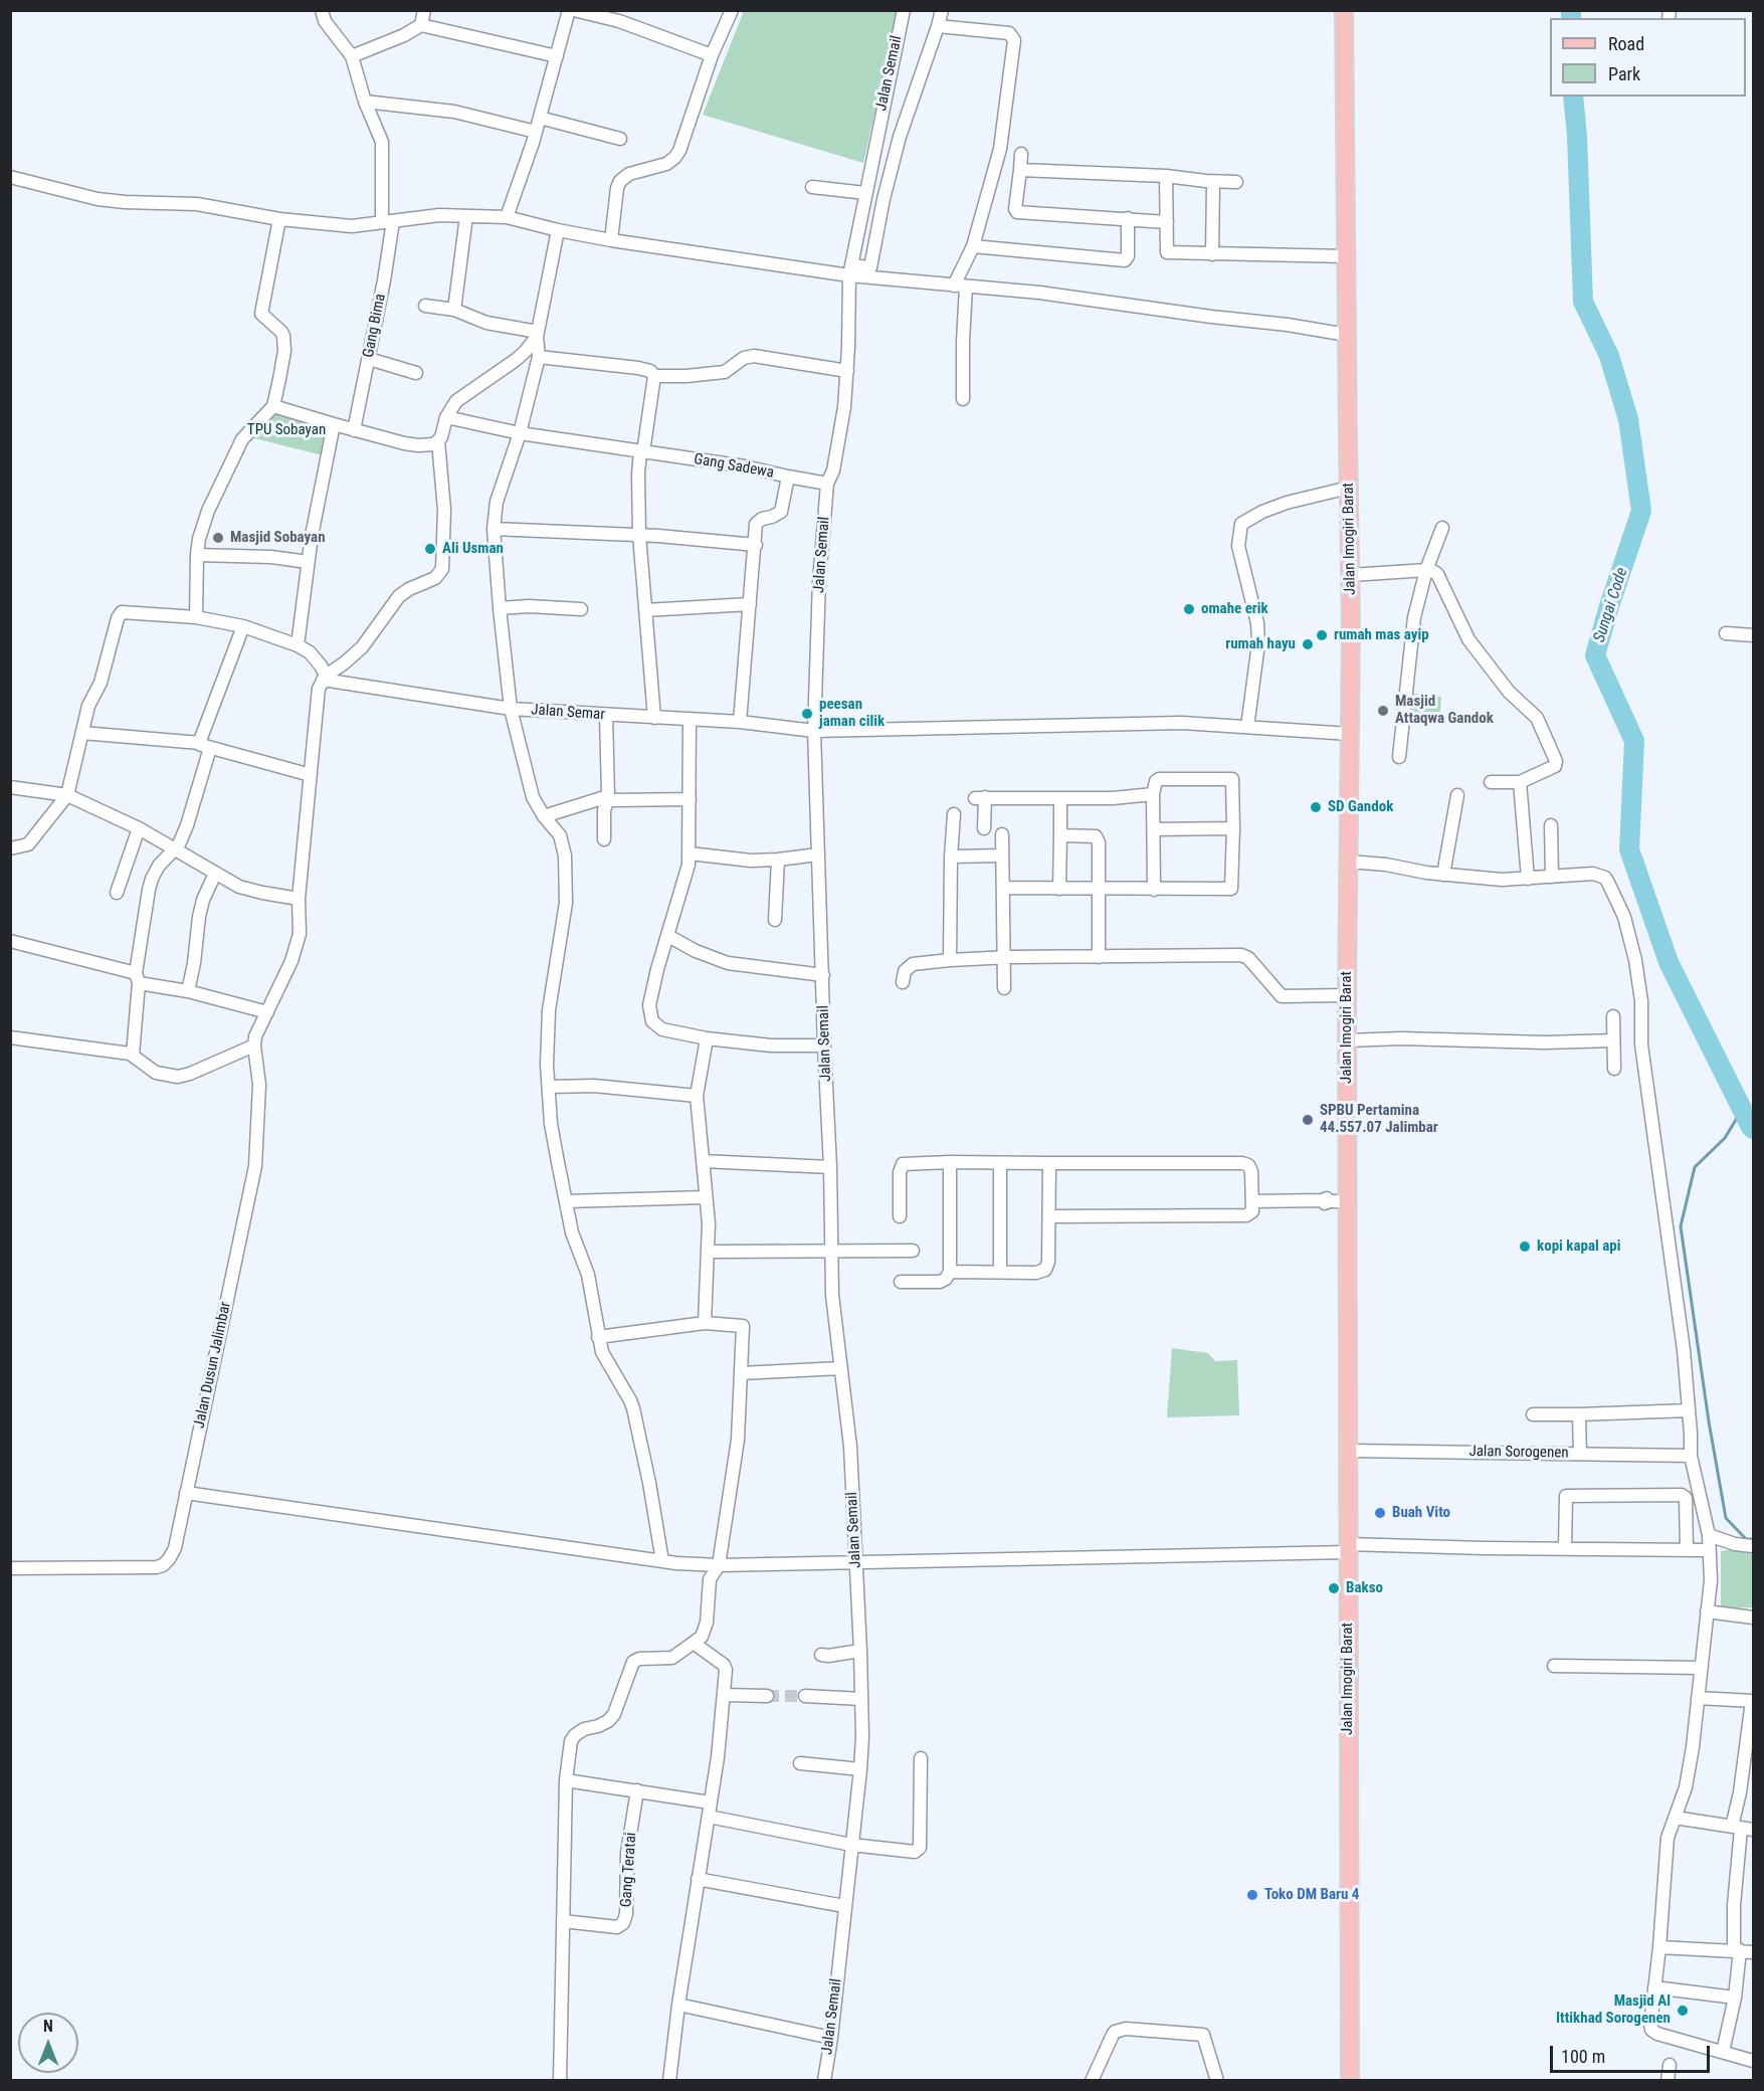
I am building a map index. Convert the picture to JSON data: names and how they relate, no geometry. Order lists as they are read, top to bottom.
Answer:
{
  "streets": {
    "main road": ["Jalan Imogiri Barat"],
    "street": [
      "Jalan Semail",
      "Gang Bima",
      "Gang Sadewa",
      "Jalan Semar",
      "Jalan Dusun Jalimbar",
      "Jalan Sorogenen",
      "Gang Teratai"
    ]
  },
  "crossings": [
    ["Jalan Semail", "Gang Sadewa"],
    ["Jalan Semail", "Jalan Semar"],
    ["Jalan Imogiri Barat", "Jalan Semar"],
    ["Jalan Imogiri Barat", "Jalan Sorogenen"],
    ["Jalan Semar", "Jalan Dusun Jalimbar"]
  ],
  "water": ["Sungai Code"],
  "parks": ["TPU Sobayan"],
  "places": [
    "Masjid Sobayan",
    "Ali Usman",
    "omahe erik",
    "rumah mas ayip",
    "rumah hayu",
    "Masjid Attaqwa Gandok",
    "peesan jaman cilik",
    "SD Gandok",
    "SPBU Pertamina 44.557.07 Jalimbar",
    "kopi kapal api",
    "Buah Vito",
    "Bakso",
    "Toko DM Baru 4",
    "Masjid Al Ittikhad Sorogenen"
  ],
  "legend": ["Road", "Park"],
  "scale_bar": "100 m",
  "north": "top"
}
